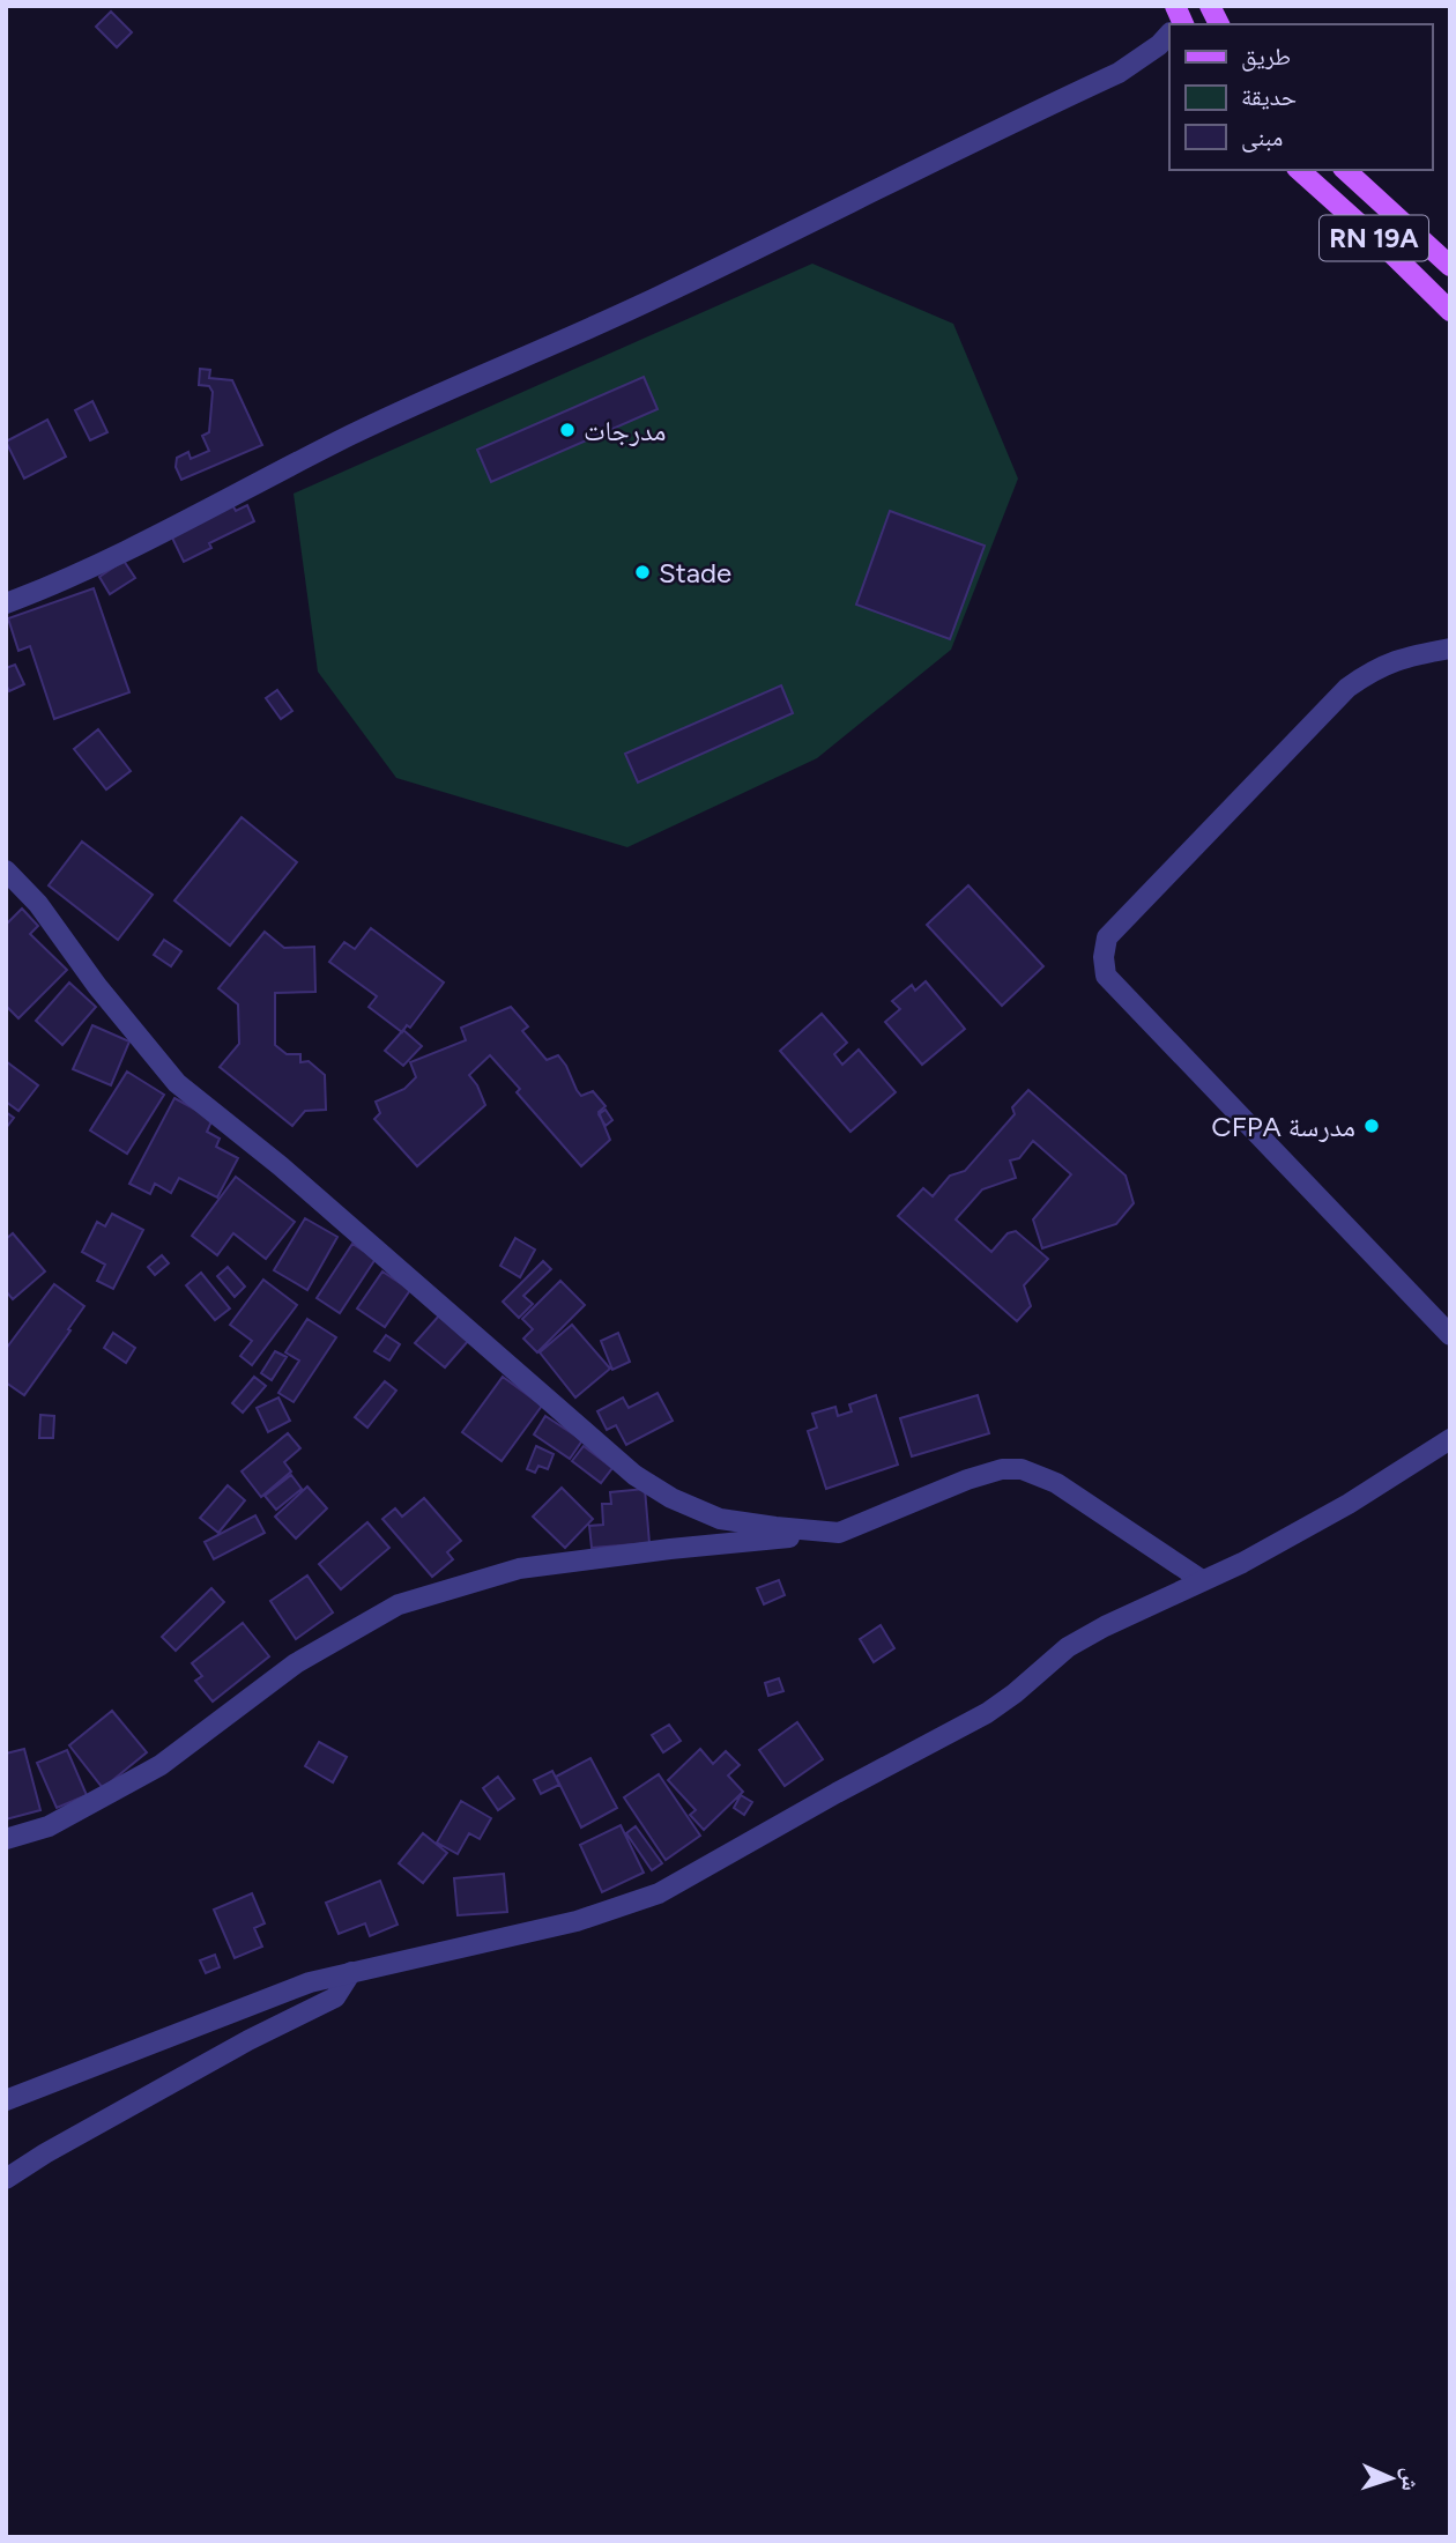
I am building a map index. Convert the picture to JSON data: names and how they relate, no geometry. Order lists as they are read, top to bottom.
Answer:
{
  "streets": {
    "main road": ["RN 19A"]
  },
  "places": ["مدرجات", "Stade", "CFPA مدرسة"],
  "legend": ["طريق", "حديقة", "مبنى"],
  "north": "right"
}
